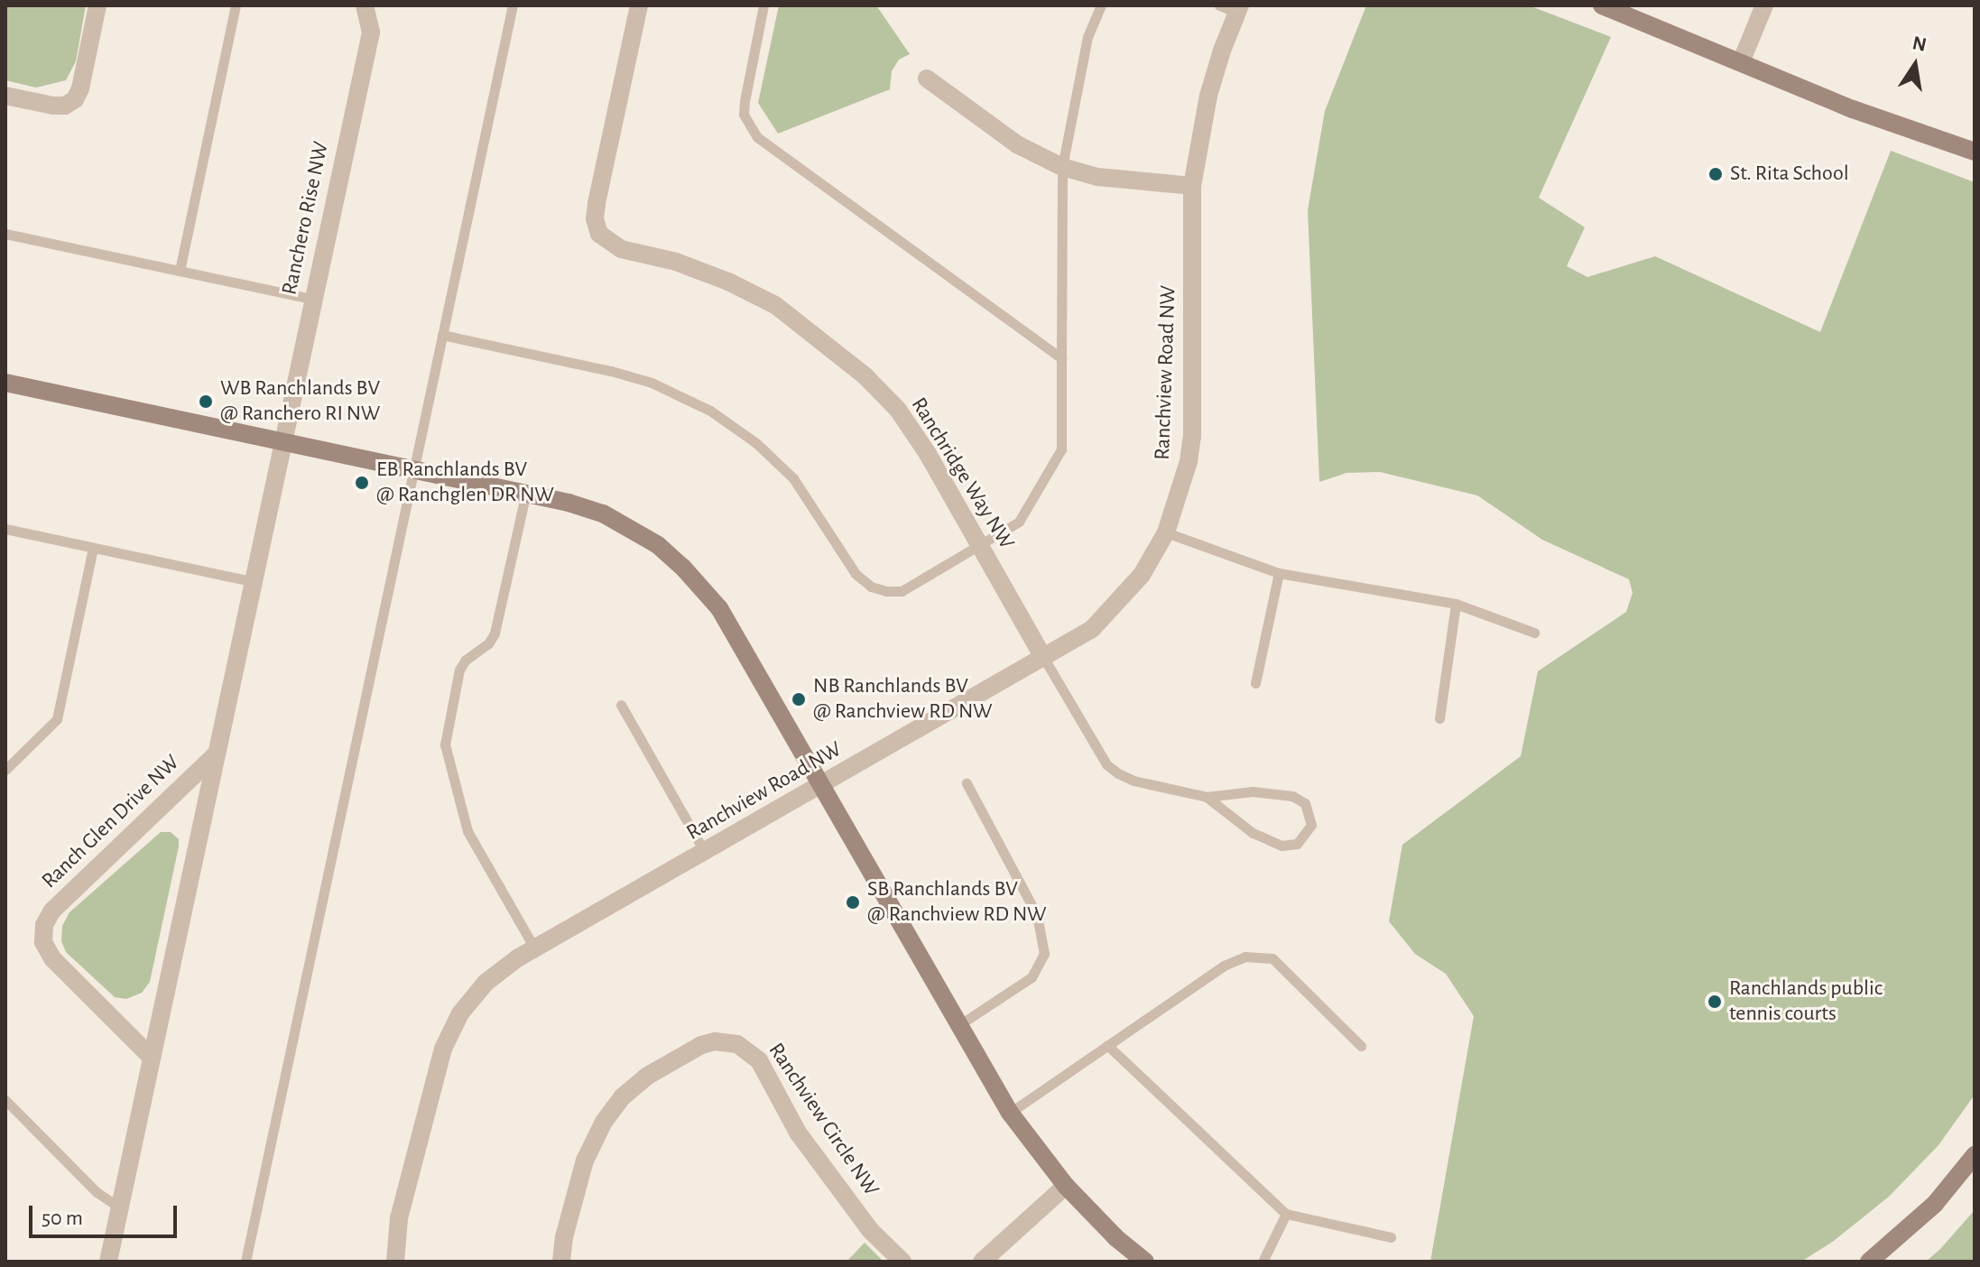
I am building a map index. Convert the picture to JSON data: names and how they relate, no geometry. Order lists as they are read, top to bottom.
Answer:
{
  "streets": {
    "street": [
      "Ranchero Rise NW",
      "Ranchview Road NW",
      "Ranchridge Way NW",
      "Ranch Glen Drive NW",
      "Ranchview Circle NW"
    ]
  },
  "crossings": [
    ["Ranchero Rise NW", "Ranch Glen Drive NW"],
    ["Ranchview Road NW", "Ranchridge Way NW"]
  ],
  "places": [
    "St. Rita School",
    "WB Ranchlands BV @ Ranchero RI NW",
    "EB Ranchlands BV @ Ranchglen DR NW",
    "NB Ranchlands BV @ Ranchview RD NW",
    "SB Ranchlands BV @ Ranchview RD NW",
    "Ranchlands public tennis courts"
  ],
  "scale_bar": "50 m",
  "north": "top"
}
